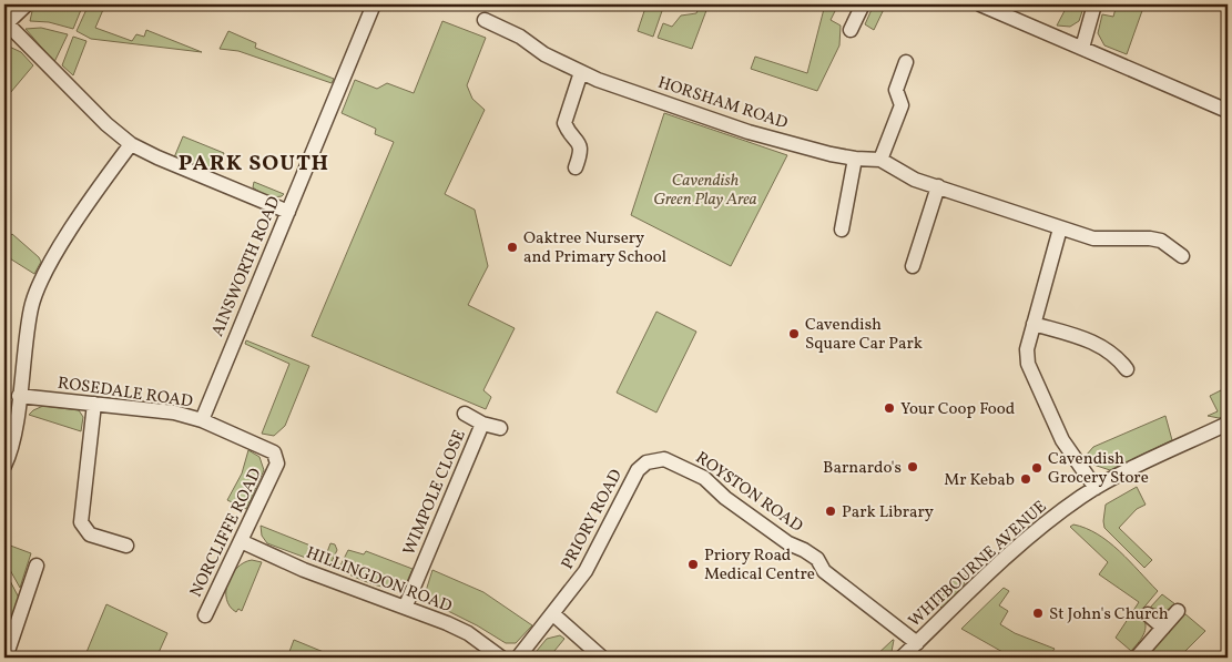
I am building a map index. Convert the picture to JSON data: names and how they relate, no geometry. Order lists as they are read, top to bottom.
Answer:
{
  "streets": {
    "street": [
      "HORSHAM ROAD",
      "AINSWORTH ROAD",
      "ROSEDALE ROAD",
      "ROYSTON ROAD",
      "WIMPOLE CLOSE",
      "PRIORY ROAD",
      "NORCLIFFE ROAD",
      "WHITBOURNE AVENUE",
      "HILLINGDON ROAD"
    ]
  },
  "crossings": [
    ["AINSWORTH ROAD", "ROSEDALE ROAD"],
    ["ROSEDALE ROAD", "NORCLIFFE ROAD"],
    ["ROYSTON ROAD", "PRIORY ROAD"],
    ["ROYSTON ROAD", "WHITBOURNE AVENUE"],
    ["WIMPOLE CLOSE", "HILLINGDON ROAD"],
    ["NORCLIFFE ROAD", "HILLINGDON ROAD"]
  ],
  "districts": ["PARK SOUTH"],
  "parks": ["Cavendish Green Play Area"],
  "places": [
    "Oaktree Nursery and Primary School",
    "Cavendish Square Car Park",
    "Your Coop Food",
    "Barnardo's",
    "Cavendish Grocery Store",
    "Mr Kebab",
    "Park Library",
    "Priory Road Medical Centre",
    "St John's Church"
  ]
}
